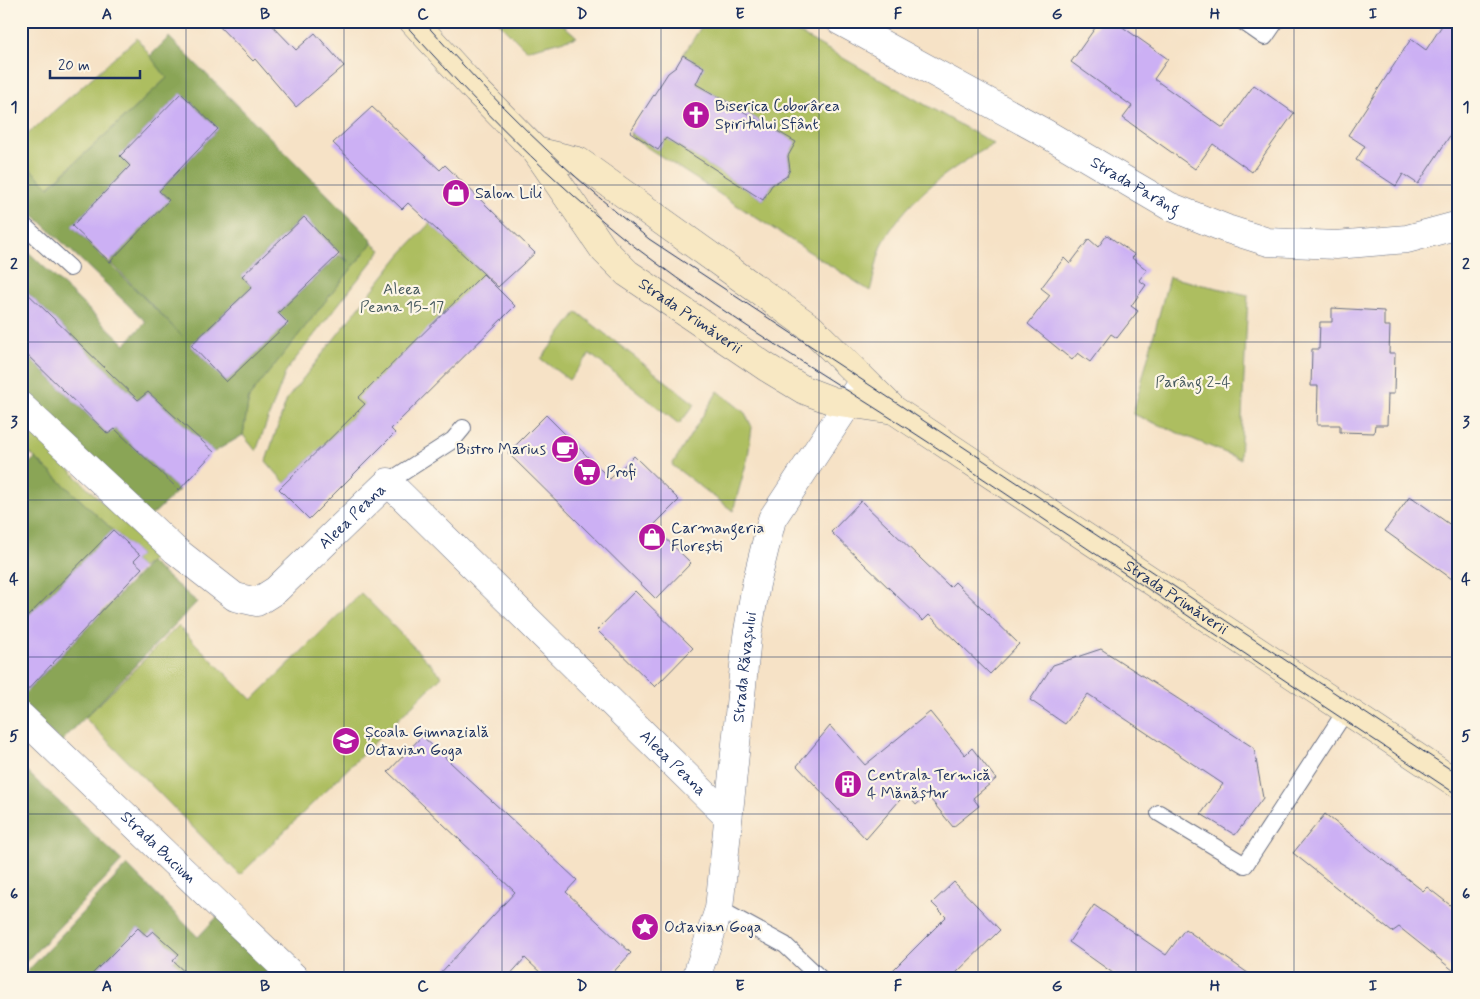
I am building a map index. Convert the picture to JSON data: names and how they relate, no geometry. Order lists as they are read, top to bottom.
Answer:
{
  "streets": {
    "main road": ["Strada Primăverii"],
    "street": [
      "Strada Parâng",
      "Aleea Peana",
      "Strada Răvașului",
      "Strada Bucium"
    ]
  },
  "crossings": [
    ["Strada Primăverii", "Strada Răvașului"],
    ["Aleea Peana", "Strada Răvașului"]
  ],
  "parks": ["Aleea Peana 15-17", "Parâng 2-4"],
  "places": {
    "church": ["Biserica Coborârea Spiritului Sfânt"],
    "shop": ["Salon Lili", "Carmangeria Florești"],
    "cafe": ["Bistro Marius"],
    "supermarket": ["Profi"],
    "school or university": ["Școala Gimnazială Octavian Goga"],
    "building": ["Centrala Termică 4 Mănăștur"],
    "place": ["Octavian Goga"]
  },
  "scale_bar": "20 m",
  "grid": {
    "columns": [
      "A",
      "B",
      "C",
      "D",
      "E",
      "F",
      "G",
      "H",
      "I"
    ],
    "rows": [
      "1",
      "2",
      "3",
      "4",
      "5",
      "6"
    ]
  }
}
